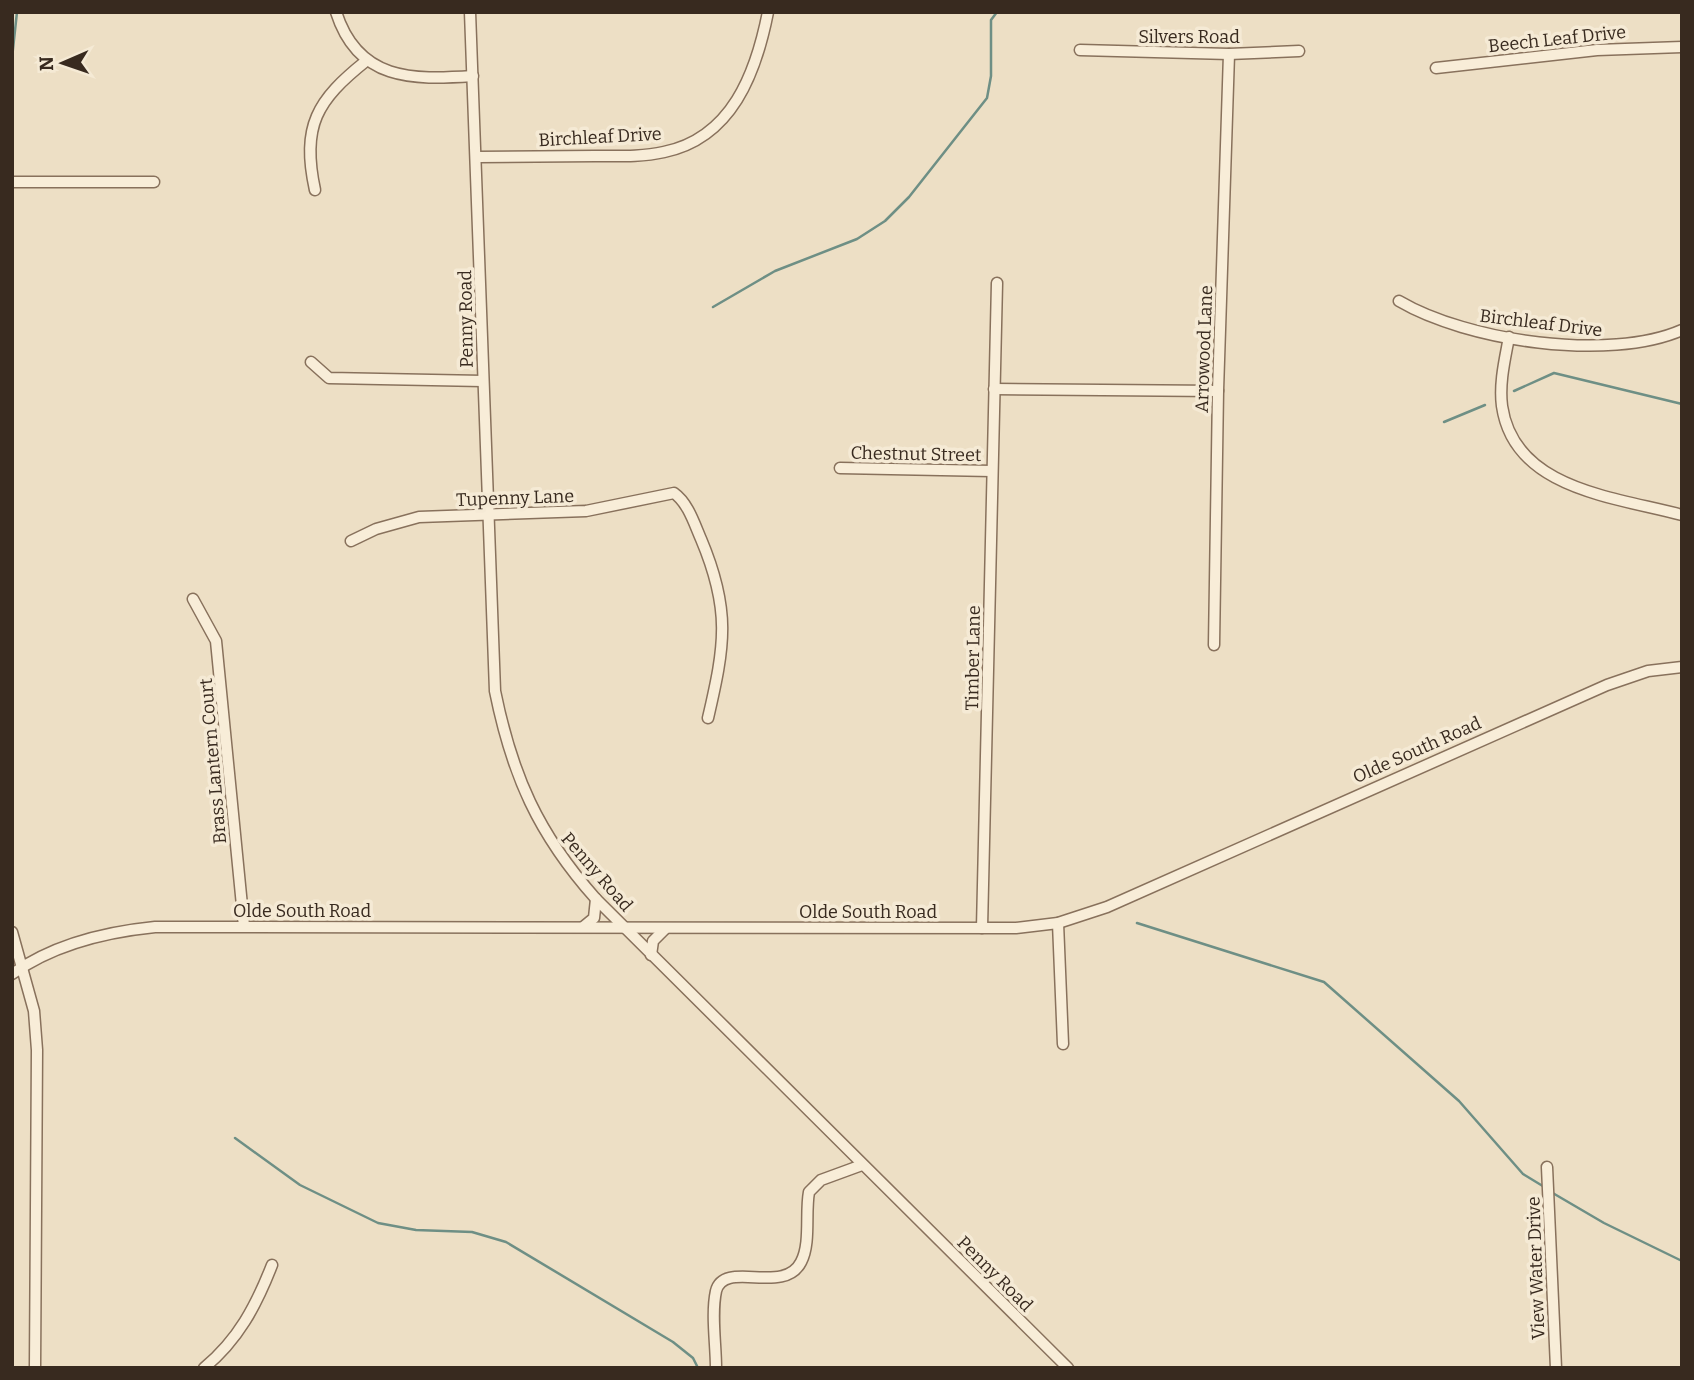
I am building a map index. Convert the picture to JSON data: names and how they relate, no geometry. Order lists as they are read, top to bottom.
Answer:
{
  "streets": {
    "street": [
      "Silvers Road",
      "Beech Leaf Drive",
      "Birchleaf Drive",
      "Penny Road",
      "Arrowood Lane",
      "Chestnut Street",
      "Tupenny Lane",
      "Timber Lane",
      "Olde South Road",
      "Brass Lantern Court",
      "View Water Drive"
    ]
  },
  "crossings": [
    ["Silvers Road", "Arrowood Lane"],
    ["Birchleaf Drive", "Penny Road"],
    ["Penny Road", "Tupenny Lane"],
    ["Penny Road", "Olde South Road"],
    ["Chestnut Street", "Timber Lane"],
    ["Timber Lane", "Olde South Road"],
    ["Olde South Road", "Brass Lantern Court"]
  ],
  "north": "left"
}
